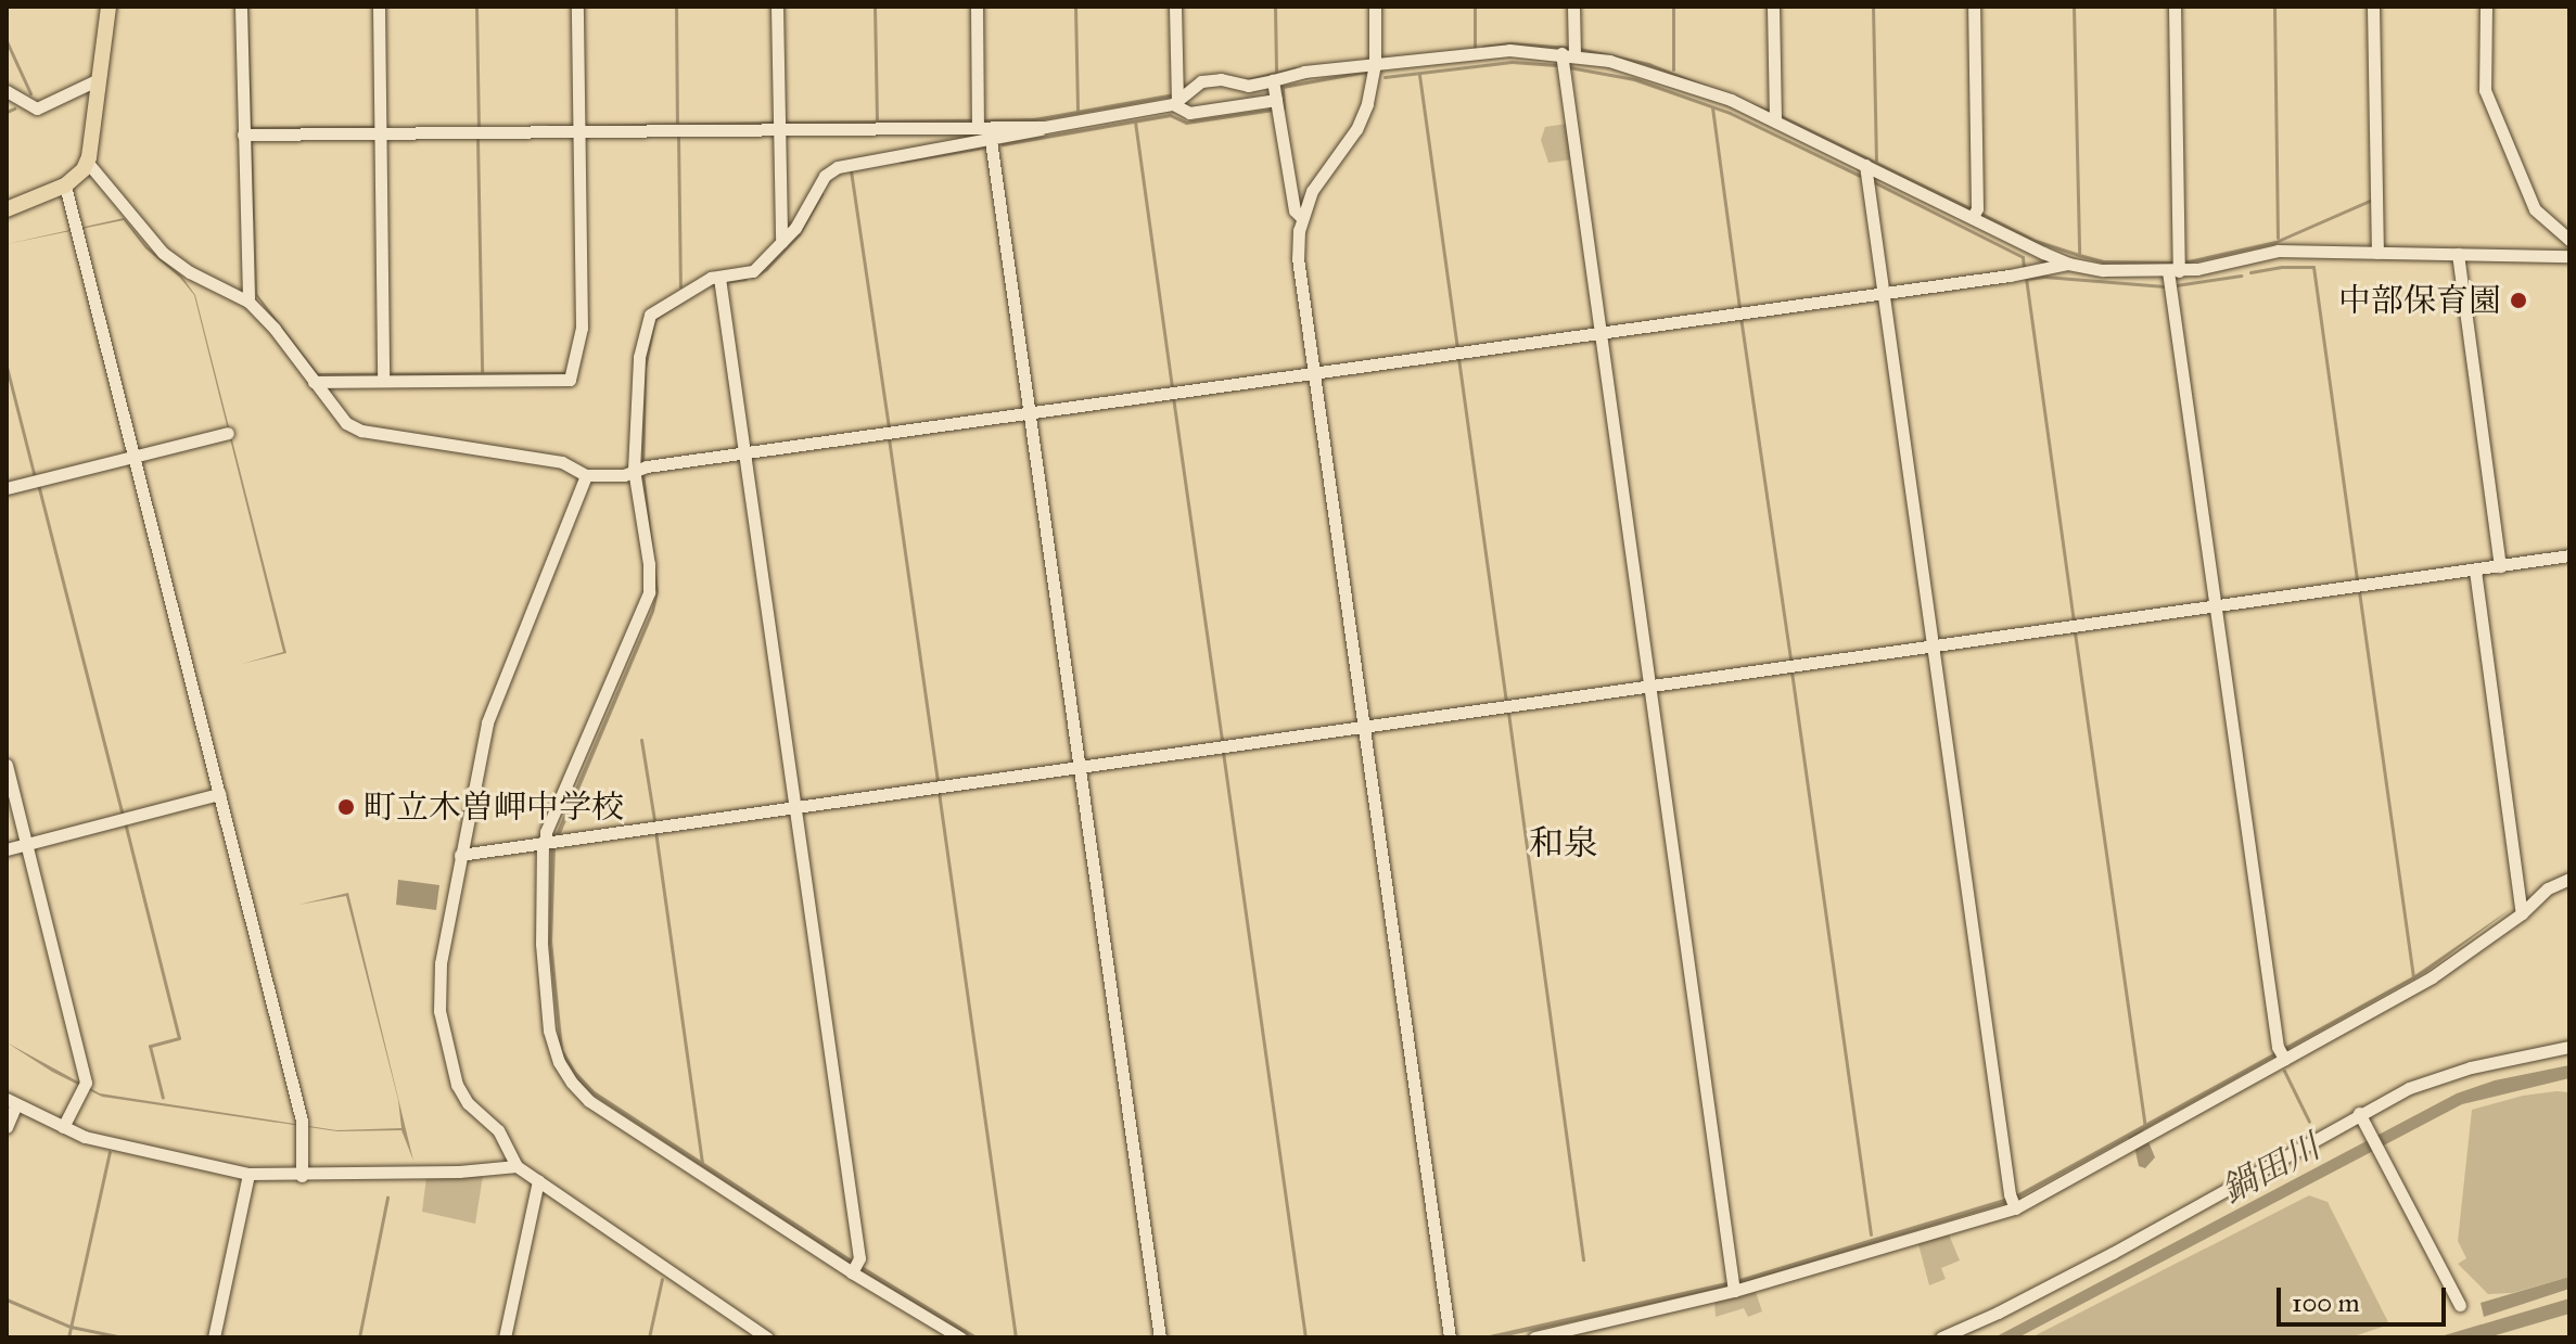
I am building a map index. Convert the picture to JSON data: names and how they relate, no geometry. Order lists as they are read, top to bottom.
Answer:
{
  "districts": ["和泉"],
  "water": ["鍋田川"],
  "places": ["中部保育園", "町立木曽岬中学校"],
  "scale_bar": "100 m"
}
